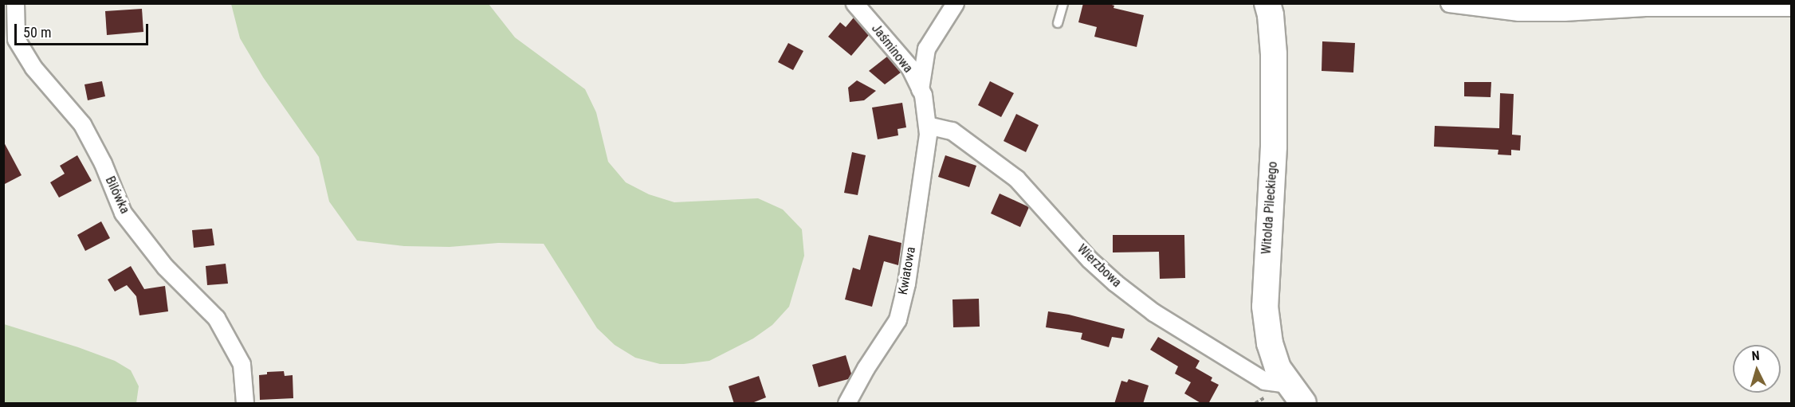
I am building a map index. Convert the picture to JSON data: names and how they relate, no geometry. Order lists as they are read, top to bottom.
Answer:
{
  "streets": {
    "street": [
      "Jaśminowa",
      "Bilówka",
      "Witolda Pileckiego",
      "Wierzbowa",
      "Kwiatowa"
    ]
  },
  "crossings": [
    ["Jaśminowa", "Wierzbowa"],
    ["Jaśminowa", "Kwiatowa"],
    ["Witolda Pileckiego", "Wierzbowa"],
    ["Wierzbowa", "Kwiatowa"]
  ],
  "scale_bar": "50 m",
  "north": "top"
}
